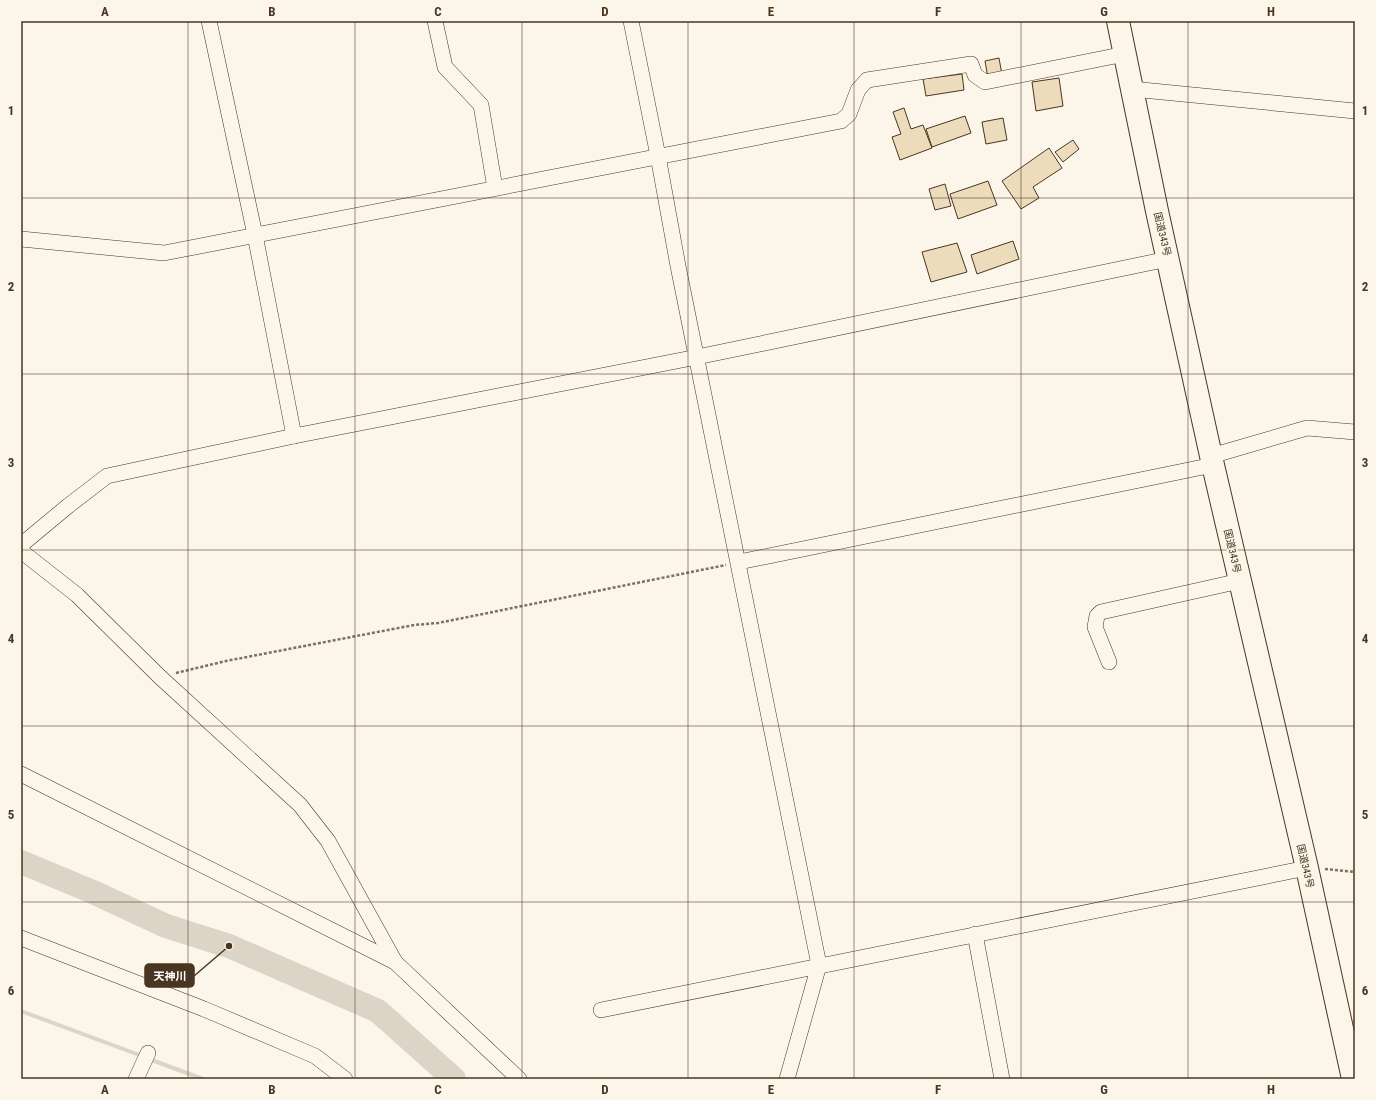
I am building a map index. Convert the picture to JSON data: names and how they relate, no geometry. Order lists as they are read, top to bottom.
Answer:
{
  "streets": {
    "highway": ["国道343号"]
  },
  "places": ["天神川"],
  "grid": {
    "columns": [
      "A",
      "B",
      "C",
      "D",
      "E",
      "F",
      "G",
      "H"
    ],
    "rows": [
      "1",
      "2",
      "3",
      "4",
      "5",
      "6"
    ]
  }
}
